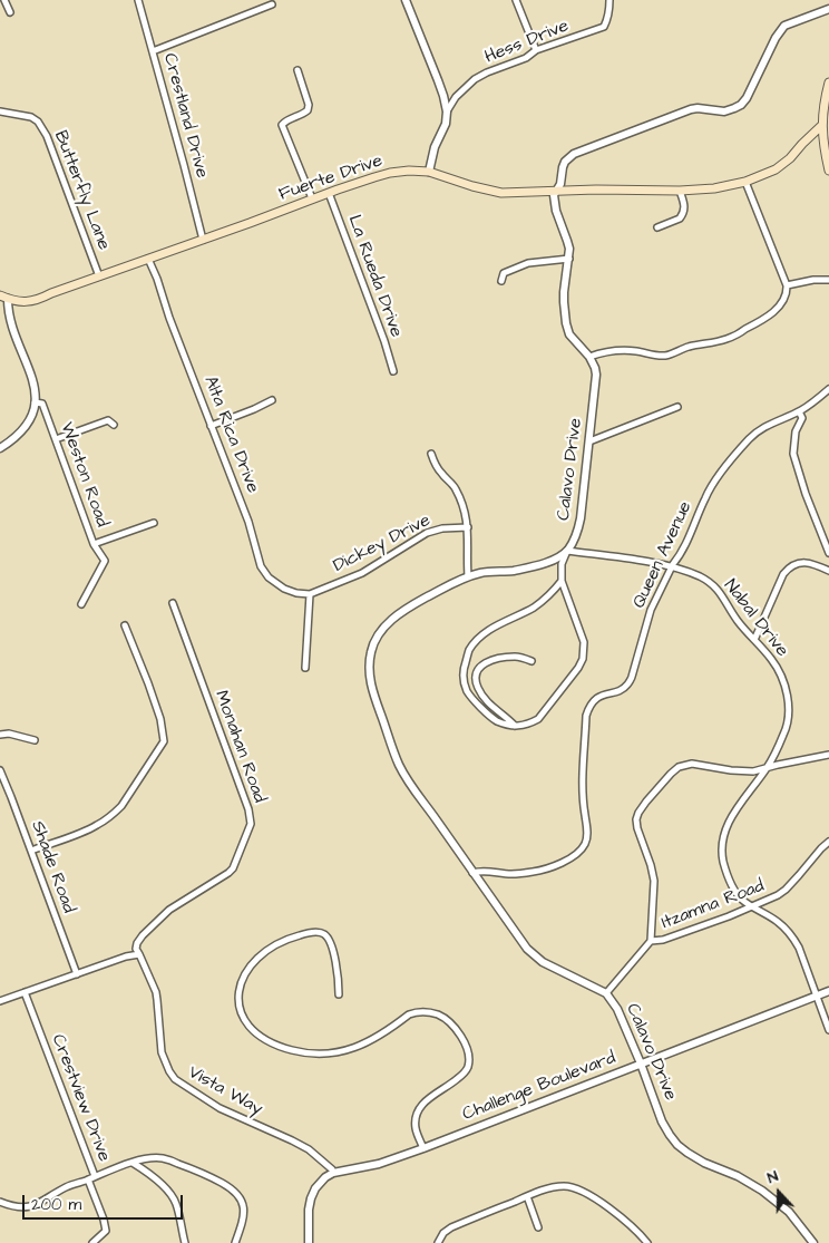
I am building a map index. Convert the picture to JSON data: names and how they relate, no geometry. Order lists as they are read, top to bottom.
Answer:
{
  "streets": {
    "main road": ["Fuerte Drive"],
    "street": [
      "Hess Drive",
      "Crestland Drive",
      "Butterfly Lane",
      "La Rueda Drive",
      "Alta Rica Drive",
      "Calavo Drive",
      "Weston Road",
      "Dickey Drive",
      "Queen Avenue",
      "Nabal Drive",
      "Monahan Road",
      "Shade Road",
      "Itzamna Road",
      "Challenge Boulevard",
      "Vista Way",
      "Crestview Drive"
    ]
  },
  "crossings": [
    ["Crestland Drive", "Fuerte Drive"],
    ["Fuerte Drive", "Butterfly Lane"],
    ["Fuerte Drive", "La Rueda Drive"],
    ["Fuerte Drive", "Alta Rica Drive"],
    ["Fuerte Drive", "Calavo Drive"],
    ["Alta Rica Drive", "Dickey Drive"],
    ["Calavo Drive", "Queen Avenue"],
    ["Calavo Drive", "Nabal Drive"],
    ["Calavo Drive", "Challenge Boulevard"],
    ["Queen Avenue", "Nabal Drive"],
    ["Nabal Drive", "Itzamna Road"],
    ["Nabal Drive", "Challenge Boulevard"],
    ["Monahan Road", "Vista Way"],
    ["Challenge Boulevard", "Vista Way"]
  ],
  "scale_bar": "200 m",
  "north": "top"
}
